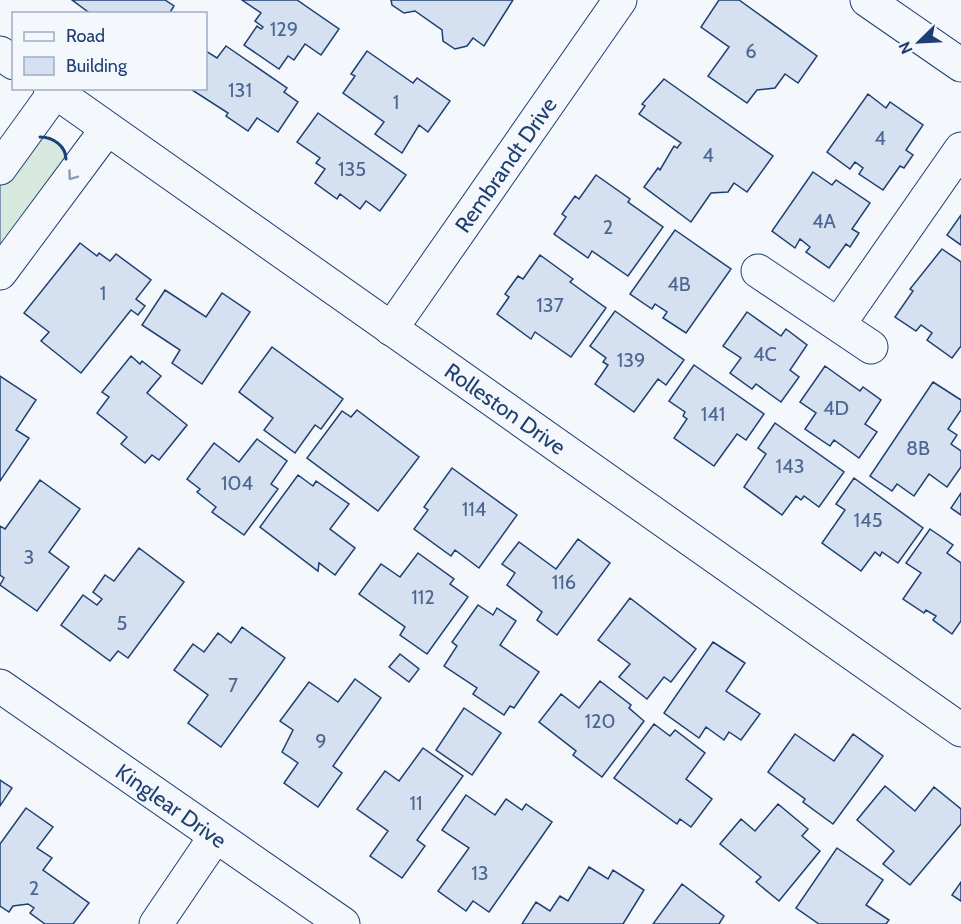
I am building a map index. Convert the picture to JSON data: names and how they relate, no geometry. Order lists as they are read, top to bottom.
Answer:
{
  "streets": {
    "street": ["Rembrandt Drive", "Rolleston Drive", "Kinglear Drive"]
  },
  "crossings": [
    ["Rembrandt Drive", "Rolleston Drive"]
  ],
  "house_numbers": [
    "129",
    "6",
    "131",
    "1",
    "4",
    "4",
    "135",
    "4A",
    "2",
    "4B",
    "1",
    "137",
    "4C",
    "139",
    "4D",
    "141",
    "8B",
    "143",
    "104",
    "114",
    "145",
    "3",
    "116",
    "112",
    "5",
    "7",
    "120",
    "9",
    "11",
    "13",
    "2"
  ],
  "legend": ["Road", "Building"],
  "north": "bottom left"
}
